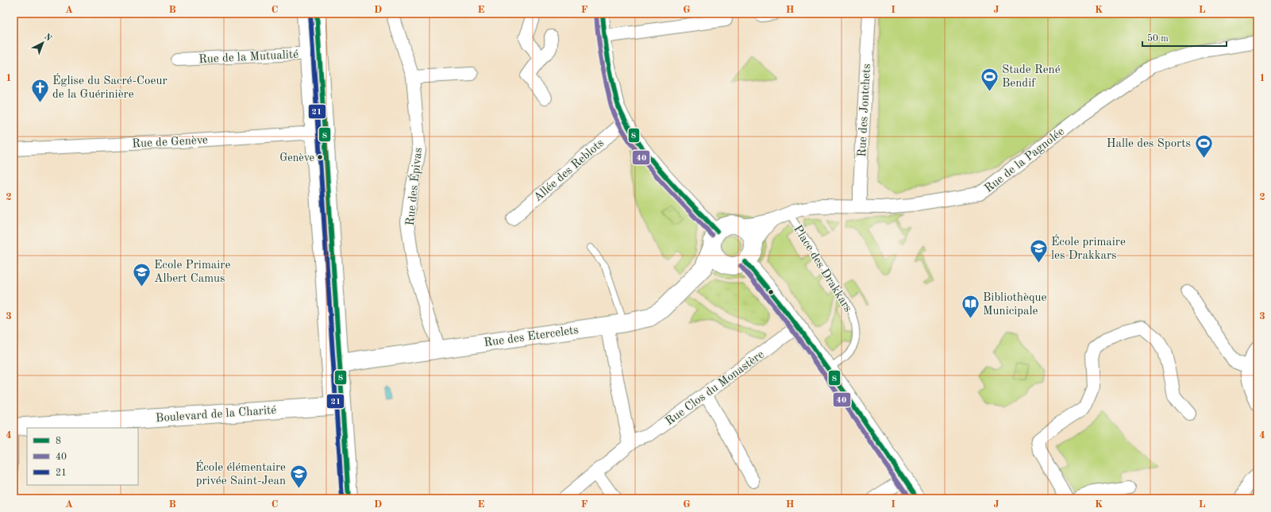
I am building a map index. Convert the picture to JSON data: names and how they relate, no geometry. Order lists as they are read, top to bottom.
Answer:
{
  "streets": {
    "street": [
      "Rue de la Mutualité",
      "Rue des Jontchets",
      "Rue de Genève",
      "Rue de la Pagnolée",
      "Allée des Reblots",
      "Rue des Épivas",
      "Rue des Etercelets",
      "Rue Clos du Monastère",
      "Boulevard de la Charité"
    ],
    "lane": ["Place des Drakkars"]
  },
  "crossings": [
    ["Rue des Jontchets", "Rue de la Pagnolée"],
    ["Rue de la Pagnolée", "Place des Drakkars"],
    ["Rue de la Pagnolée", "Rue des Etercelets"],
    ["Rue des Épivas", "Rue des Etercelets"]
  ],
  "places": {
    "sports": ["Stade René Bendif", "Halle des Sports"],
    "church": ["Église du Sacré-Coeur de la Guérinière"],
    "other": ["Genève"],
    "school or university": ["École primaire les Drakkars", "Ecole Primaire Albert Camus", "École élémentaire privée Saint-Jean"],
    "library": ["Bibliothèque Municipale"]
  },
  "lines": ["transit line 8", "transit line 40", "transit line 21"],
  "legend": ["8", "40", "21"],
  "scale_bar": "50 m",
  "north": "top right",
  "grid": {
    "columns": [
      "A",
      "B",
      "C",
      "D",
      "E",
      "F",
      "G",
      "H",
      "I",
      "J",
      "K",
      "L"
    ],
    "rows": [
      "1",
      "2",
      "3",
      "4"
    ]
  }
}
